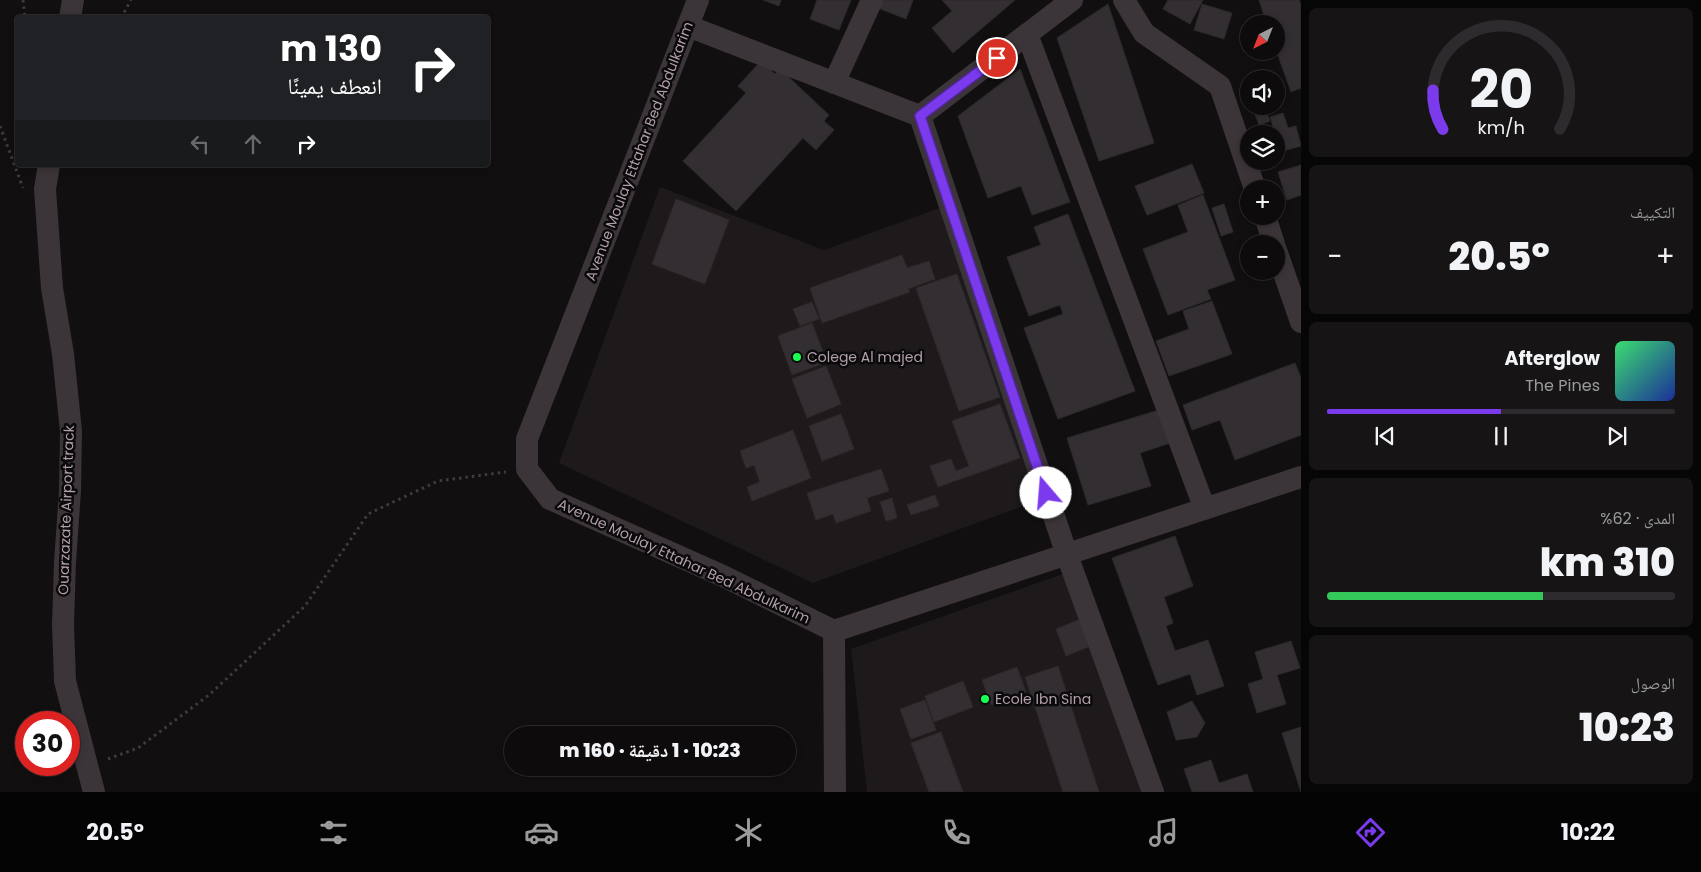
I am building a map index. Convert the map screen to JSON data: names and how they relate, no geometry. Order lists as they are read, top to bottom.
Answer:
{
  "streets": {
    "street": ["Avenue Moulay Ettahar Bed Abdulkarim", "Ouarzazate Airport track"]
  },
  "places": ["Colege Al majed", "Ecole Ibn Sina"],
  "north": "bottom left",
  "page": {
    "map_buttons": ["+", "−"],
    "turn": ["130 m", "انعطف يمينًا"],
    "tile": [
      "التكييف",
      ["المدى · 62%", "310 km"],
      ["الوصول", "10:23"]
    ],
    "heat": ["−", "20.5°", "+"],
    "song": ["Afterglow", "The Pines"],
    "limit": "30",
    "trip": "10:23 · 1 دقيقة · 160 m",
    "tabs": ["10:22", "20.5°"],
    "gauge": ["20", "km/h"]
  }
}
